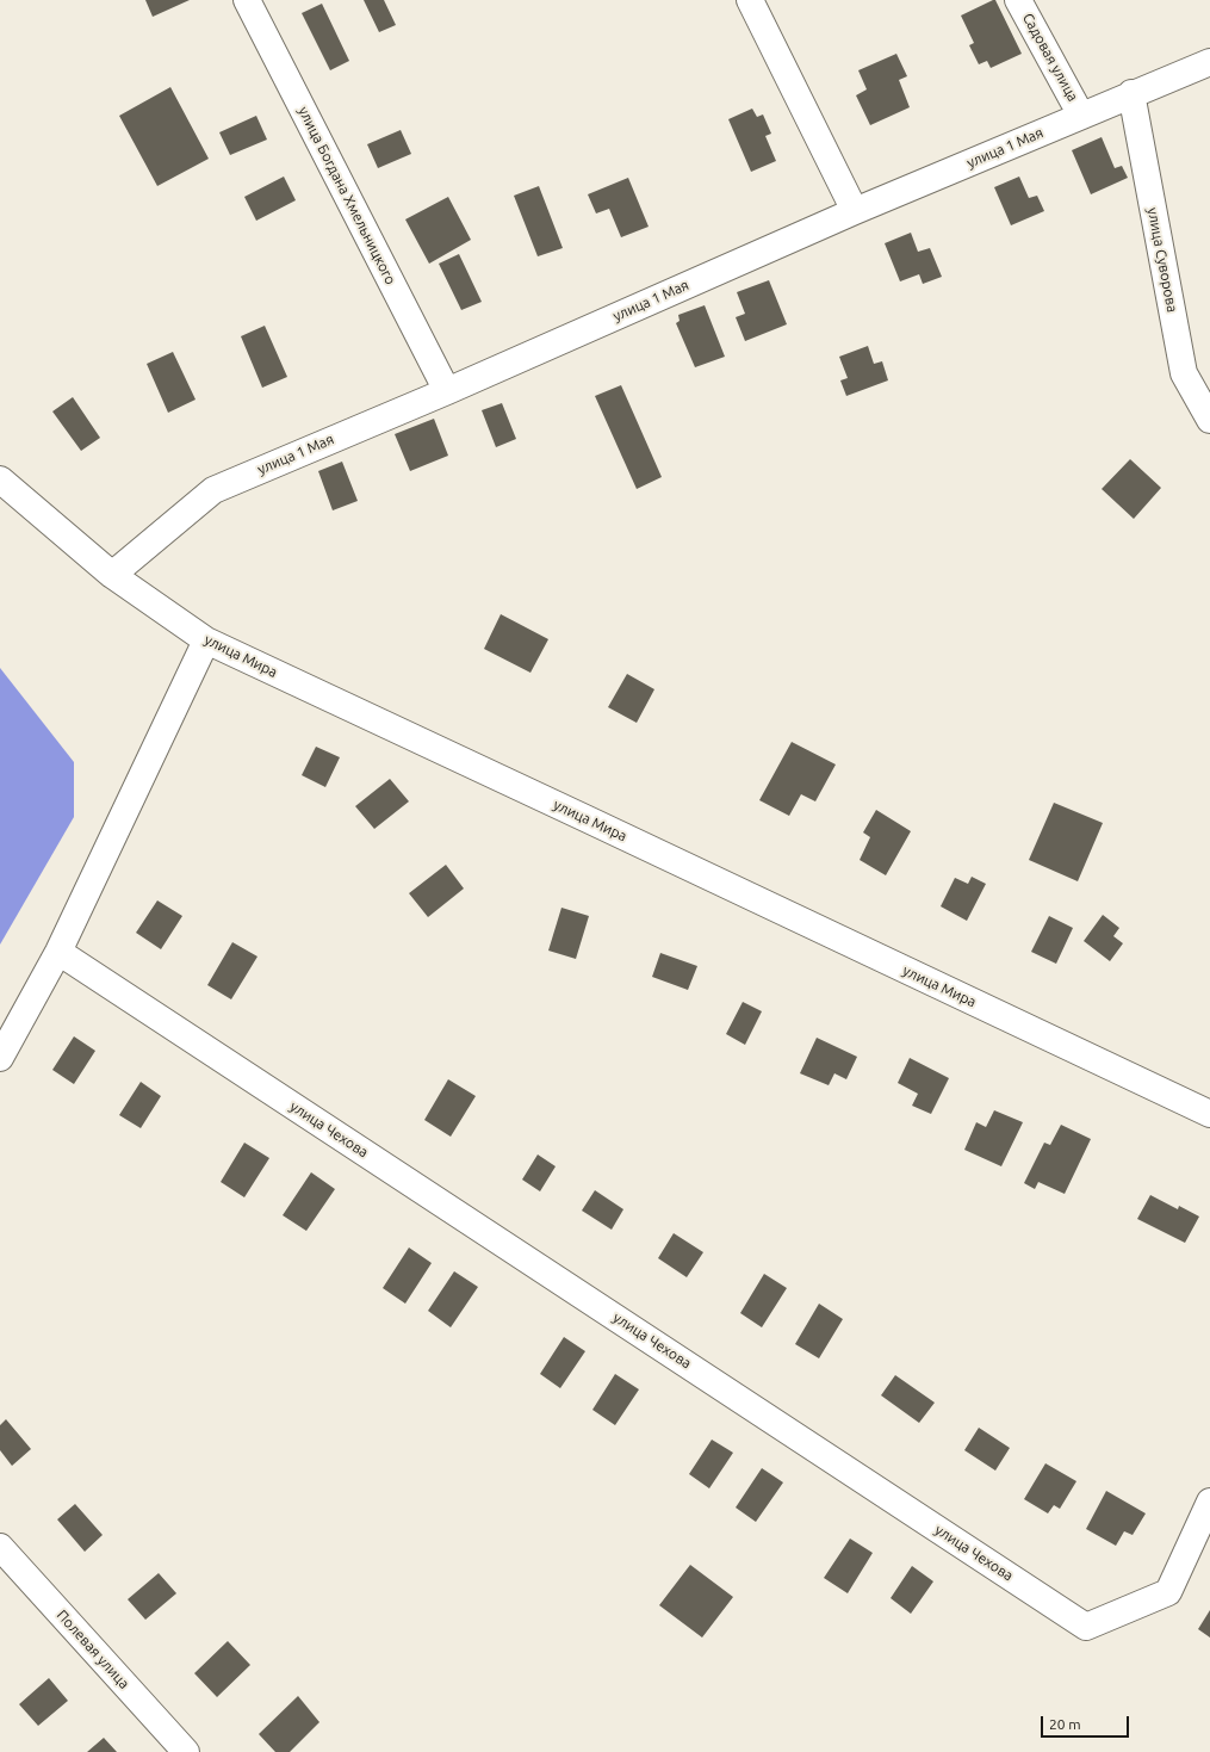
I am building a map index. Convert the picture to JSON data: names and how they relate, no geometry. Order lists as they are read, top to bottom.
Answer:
{
  "streets": {
    "street": [
      "Садовая улица",
      "улица 1 Мая",
      "улица Богдана Хмельницкого",
      "улица Суворова",
      "улица Мира",
      "улица Чехова",
      "Полевая улица"
    ]
  },
  "crossings": [
    ["Садовая улица", "улица 1 Мая"],
    ["улица 1 Мая", "улица Богдана Хмельницкого"],
    ["улица 1 Мая", "улица Суворова"],
    ["улица 1 Мая", "улица Мира"]
  ],
  "scale_bar": "20 m"
}
